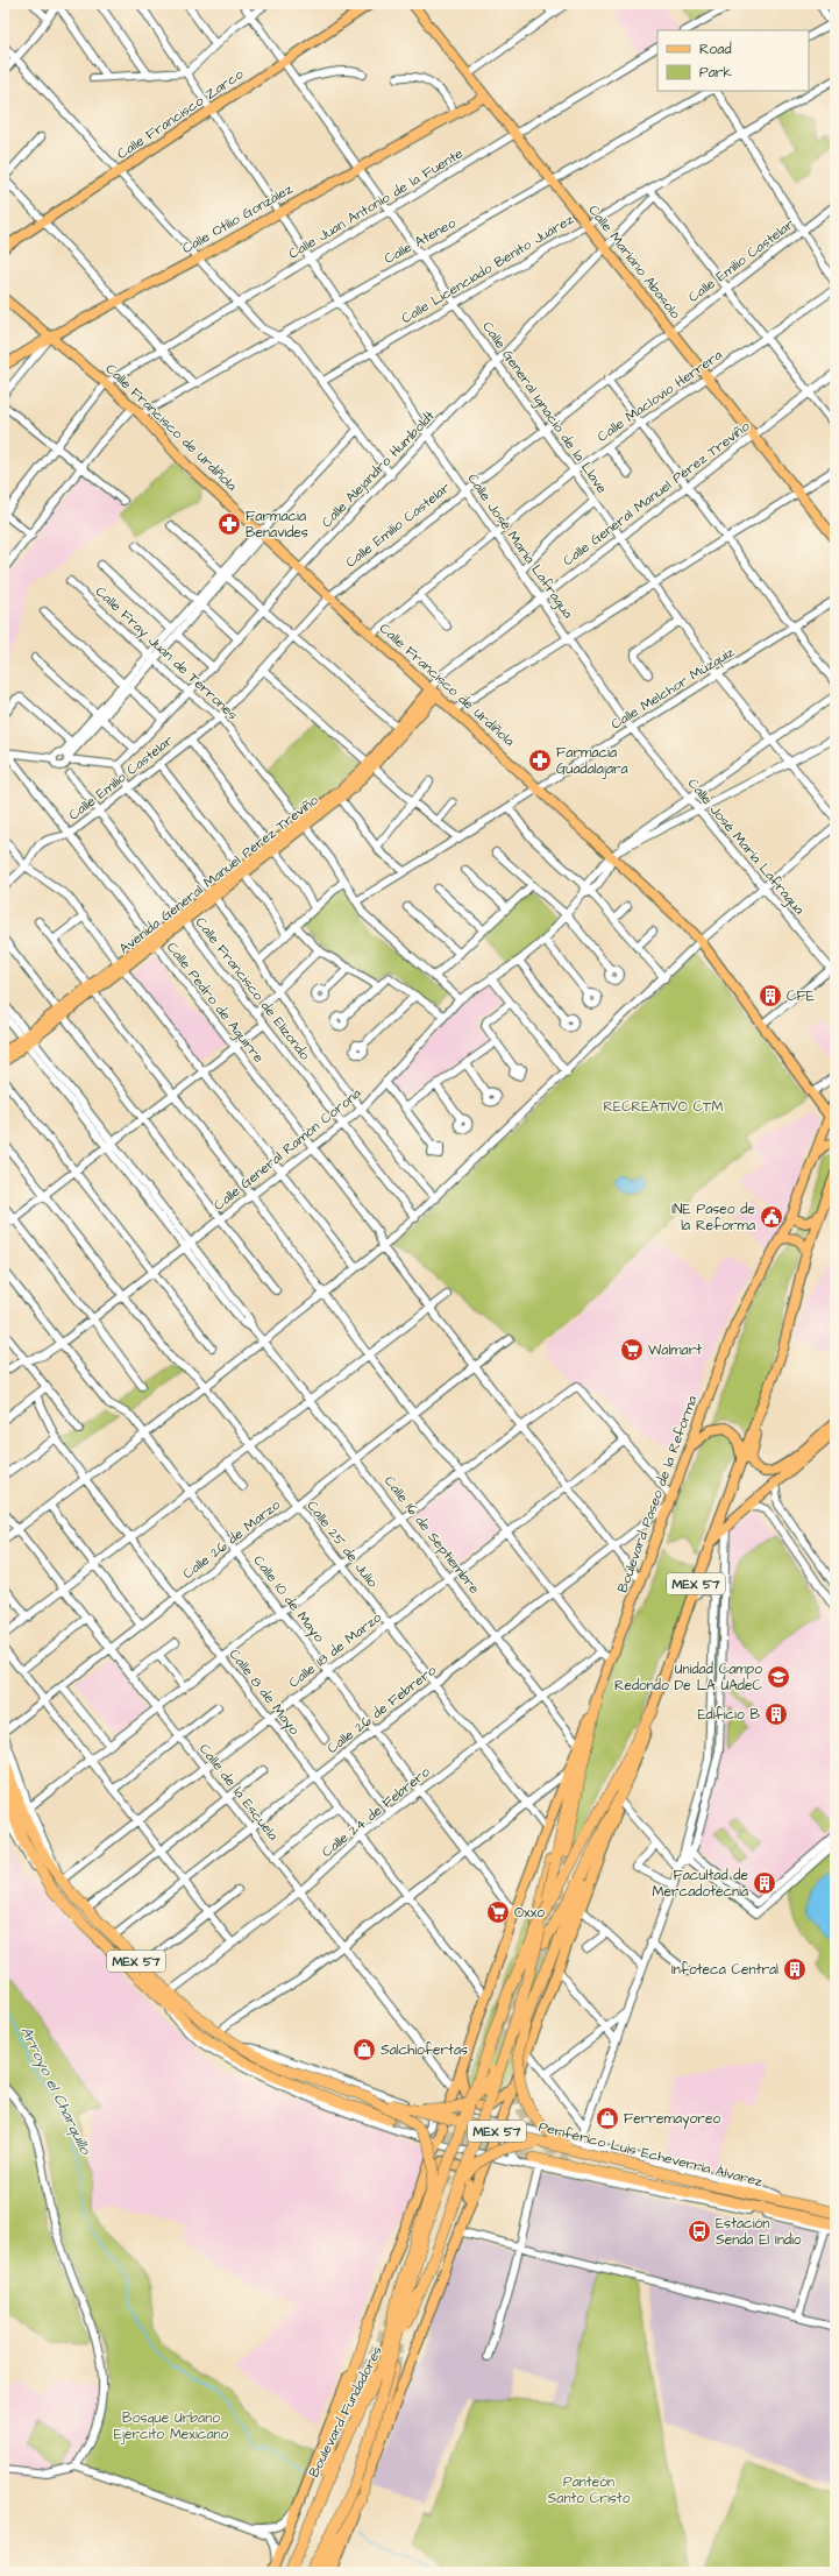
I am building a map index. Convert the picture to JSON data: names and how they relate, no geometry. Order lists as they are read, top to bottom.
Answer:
{
  "streets": {
    "highway": [
      "Boulevard Paseo de la Reforma",
      "MEX 57",
      "Periférico Luis Echeverría Álvarez",
      "Boulevard Fundadores"
    ],
    "main road": [
      "Calle Francisco Zarco",
      "Calle Otilio González",
      "Calle Mariano Abasolo",
      "Calle Francisco de Urdiñola",
      "Avenida General Manuel Pérez Treviño"
    ],
    "street": [
      "Calle Juan Antonio de la Fuente",
      "Calle Ateneo",
      "Calle Emilio Castelar",
      "Calle Licenciado Benito Juárez",
      "Calle Maclovio Herrera",
      "Calle General Ignacio de la Llave",
      "Calle Alejandro Humboldt",
      "Calle General Manuel Pérez Treviño",
      "Calle José María Lafragua",
      "Calle Fray Juan de Terrones",
      "Calle Melchor Múzquiz",
      "Calle Francisco de Elizondo",
      "Calle Pedro de Aguirre",
      "Calle General Ramón Corona",
      "Calle 16 de Septiembre",
      "Calle 26 de Marzo",
      "Calle 25 de Julio",
      "Calle 10 de Mayo",
      "Calle 18 de Marzo",
      "Calle 8 de Mayo",
      "Calle 26 de Febrero",
      "Calle de la Escuela",
      "Calle 24 de Febrero"
    ]
  },
  "crossings": [
    ["Calle Francisco Zarco", "Calle General Ignacio de la Llave"],
    ["Calle Francisco Zarco", "Calle José María Lafragua"],
    ["Calle Juan Antonio de la Fuente", "Calle Mariano Abasolo"],
    ["Calle Juan Antonio de la Fuente", "Calle General Ignacio de la Llave"],
    ["Calle Juan Antonio de la Fuente", "Calle Francisco de Urdiñola"],
    ["Calle Juan Antonio de la Fuente", "Calle José María Lafragua"],
    ["Calle Otilio González", "Calle Mariano Abasolo"],
    ["Calle Otilio González", "Calle General Ignacio de la Llave"],
    ["Calle Otilio González", "Calle Francisco de Urdiñola"],
    ["Calle Otilio González", "Calle José María Lafragua"],
    ["Calle Ateneo", "Calle Mariano Abasolo"],
    ["Calle Ateneo", "Calle General Ignacio de la Llave"],
    ["Calle Ateneo", "Calle Francisco de Urdiñola"],
    ["Calle Ateneo", "Calle José María Lafragua"],
    ["Calle Emilio Castelar", "Calle Mariano Abasolo"],
    ["Calle Emilio Castelar", "Calle General Ignacio de la Llave"],
    ["Calle Emilio Castelar", "Calle Francisco de Urdiñola"],
    ["Calle Emilio Castelar", "Calle José María Lafragua"],
    ["Calle Emilio Castelar", "Calle Fray Juan de Terrones"],
    ["Calle Emilio Castelar", "Calle Francisco de Elizondo"],
    ["Calle Emilio Castelar", "Calle Pedro de Aguirre"],
    ["Calle Mariano Abasolo", "Calle Licenciado Benito Juárez"],
    ["Calle Mariano Abasolo", "Calle Maclovio Herrera"],
    ["Calle Mariano Abasolo", "Calle Alejandro Humboldt"],
    ["Calle Mariano Abasolo", "Calle General Manuel Pérez Treviño"],
    ["Calle Licenciado Benito Juárez", "Calle General Ignacio de la Llave"],
    ["Calle Licenciado Benito Juárez", "Calle José María Lafragua"],
    ["Calle Maclovio Herrera", "Calle General Ignacio de la Llave"],
    ["Calle Maclovio Herrera", "Calle Francisco de Urdiñola"],
    ["Calle Maclovio Herrera", "Calle José María Lafragua"],
    ["Calle General Ignacio de la Llave", "Calle Alejandro Humboldt"],
    ["Calle General Ignacio de la Llave", "Calle General Manuel Pérez Treviño"],
    ["Calle General Ignacio de la Llave", "Calle Melchor Múzquiz"],
    ["Calle Francisco de Urdiñola", "Calle Alejandro Humboldt"],
    ["Calle Francisco de Urdiñola", "Calle General Manuel Pérez Treviño"],
    ["Calle Francisco de Urdiñola", "Calle Melchor Múzquiz"],
    ["Calle Francisco de Urdiñola", "Avenida General Manuel Pérez Treviño"],
    ["Calle Francisco de Urdiñola", "Calle General Ramón Corona"],
    ["Calle Francisco de Urdiñola", "Boulevard Paseo de la Reforma"],
    ["Calle Alejandro Humboldt", "Calle José María Lafragua"],
    ["Calle Alejandro Humboldt", "Calle Fray Juan de Terrones"],
    ["Calle General Manuel Pérez Treviño", "Calle José María Lafragua"],
    ["Calle General Manuel Pérez Treviño", "Avenida General Manuel Pérez Treviño"],
    ["Calle José María Lafragua", "Calle Melchor Múzquiz"],
    ["Calle Fray Juan de Terrones", "Calle Melchor Múzquiz"],
    ["Calle Fray Juan de Terrones", "Avenida General Manuel Pérez Treviño"],
    ["Calle Fray Juan de Terrones", "Calle General Ramón Corona"],
    ["Avenida General Manuel Pérez Treviño", "Calle Francisco de Elizondo"],
    ["Avenida General Manuel Pérez Treviño", "Calle Pedro de Aguirre"],
    ["Calle Francisco de Elizondo", "Calle General Ramón Corona"],
    ["Calle Pedro de Aguirre", "Calle General Ramón Corona"],
    ["Calle Pedro de Aguirre", "Boulevard Paseo de la Reforma"],
    ["Calle Pedro de Aguirre", "Calle 26 de Marzo"],
    ["Calle Pedro de Aguirre", "Calle 18 de Marzo"],
    ["Calle Pedro de Aguirre", "Calle 26 de Febrero"],
    ["Calle General Ramón Corona", "Calle 25 de Julio"],
    ["Calle General Ramón Corona", "Calle 10 de Mayo"],
    ["Boulevard Paseo de la Reforma", "Calle 16 de Septiembre"],
    ["Boulevard Paseo de la Reforma", "Calle 26 de Febrero"],
    ["Boulevard Paseo de la Reforma", "Boulevard Fundadores"],
    ["Calle 16 de Septiembre", "Calle 26 de Marzo"],
    ["Calle 16 de Septiembre", "Calle 18 de Marzo"],
    ["Calle 16 de Septiembre", "Calle 26 de Febrero"],
    ["Calle 16 de Septiembre", "Calle 24 de Febrero"],
    ["Calle 26 de Marzo", "Calle 25 de Julio"],
    ["Calle 26 de Marzo", "Calle 10 de Mayo"],
    ["Calle 26 de Marzo", "Calle 8 de Mayo"],
    ["Calle 26 de Marzo", "Calle de la Escuela"],
    ["Calle 25 de Julio", "Calle 18 de Marzo"],
    ["Calle 25 de Julio", "Calle 26 de Febrero"],
    ["Calle 25 de Julio", "Calle 24 de Febrero"],
    ["MEX 57", "Boulevard Fundadores"],
    ["Calle 10 de Mayo", "Calle 18 de Marzo"],
    ["Calle 10 de Mayo", "Calle 26 de Febrero"],
    ["Calle 10 de Mayo", "Calle 24 de Febrero"],
    ["Calle 18 de Marzo", "Calle 8 de Mayo"],
    ["Calle 18 de Marzo", "Calle de la Escuela"],
    ["Calle 18 de Marzo", "Periférico Luis Echeverría Álvarez"],
    ["Calle 8 de Mayo", "Calle 26 de Febrero"],
    ["Calle 8 de Mayo", "Calle 24 de Febrero"],
    ["Calle 26 de Febrero", "Calle de la Escuela"],
    ["Calle 26 de Febrero", "Periférico Luis Echeverría Álvarez"],
    ["Calle de la Escuela", "Calle 24 de Febrero"],
    ["Calle 24 de Febrero", "Periférico Luis Echeverría Álvarez"]
  ],
  "water": ["Arroyo el Charquillo"],
  "parks": ["RECREATIVO CTM", "Bosque Urbano Ejército Mexicano", "Panteón Santo Cristo"],
  "places": {
    "pharmacy": ["Farmacia Benavides", "Farmacia Guadalajara"],
    "building": [
      "CFE",
      "Edificio B",
      "Facultad de Mercadotécnia",
      "Infoteca Central"
    ],
    "public building": ["INE Paseo de la Reforma"],
    "supermarket": ["Walmart", "Oxxo"],
    "school or university": ["Unidad Campo Redondo De LA UAdeC"],
    "shop": ["Salchiofertas", "Ferremayoreo"],
    "bus stop": ["Estación Senda El Indio"]
  },
  "legend": ["Road", "Park"]
}
